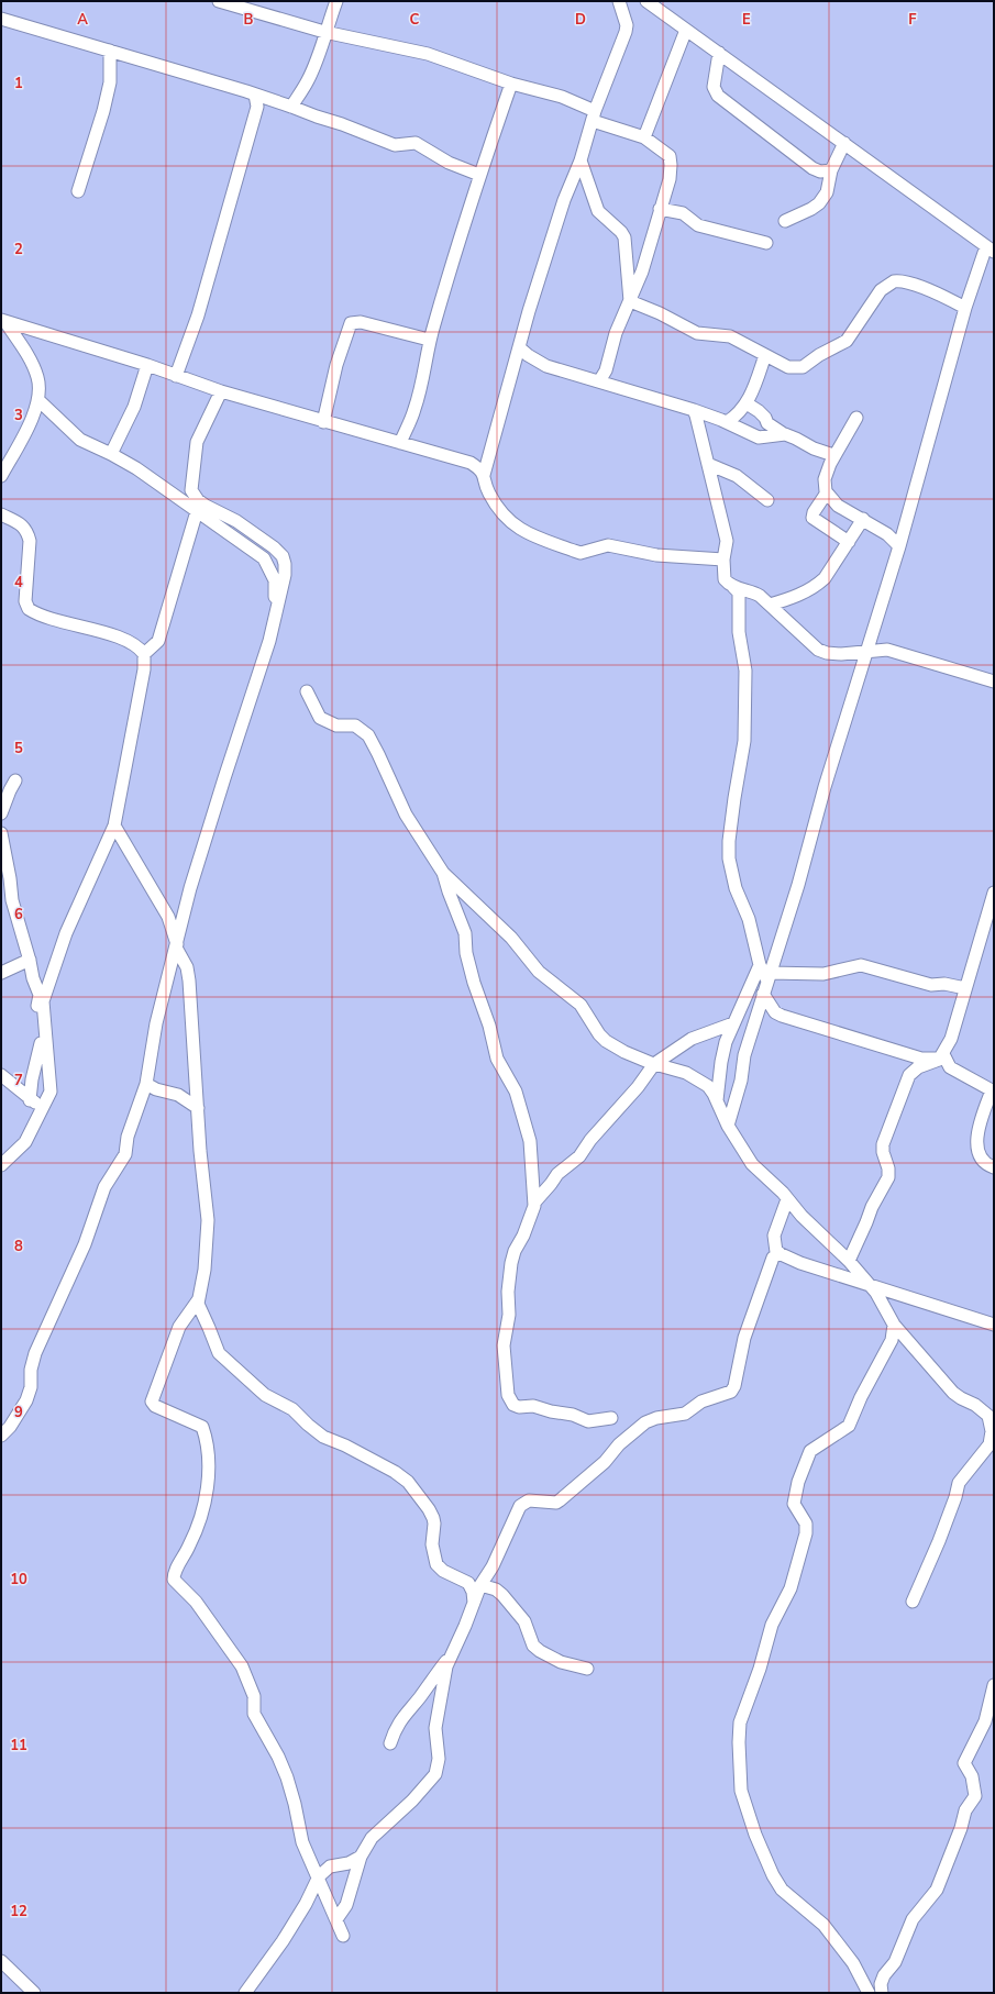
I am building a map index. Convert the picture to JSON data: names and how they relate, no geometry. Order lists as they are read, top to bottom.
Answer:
{
  "grid": {
    "columns": [
      "A",
      "B",
      "C",
      "D",
      "E",
      "F"
    ],
    "rows": [
      "1",
      "2",
      "3",
      "4",
      "5",
      "6",
      "7",
      "8",
      "9",
      "10",
      "11",
      "12"
    ]
  }
}
